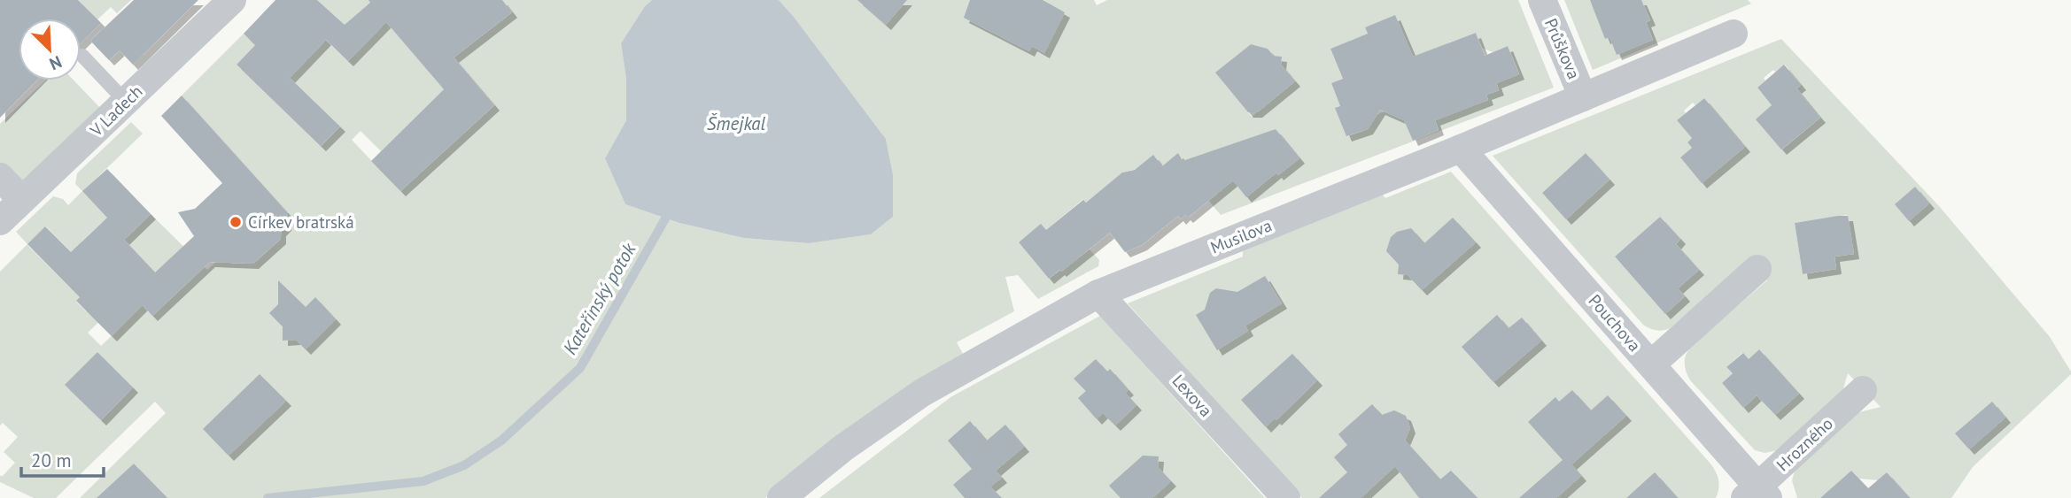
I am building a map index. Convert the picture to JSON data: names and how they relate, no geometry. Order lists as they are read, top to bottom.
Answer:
{
  "streets": {
    "street": [
      "Průškova",
      "V Ladech",
      "Musilova",
      "Pouchova",
      "Lexova",
      "Hrozného"
    ]
  },
  "crossings": [
    ["Průškova", "Musilova"],
    ["Musilova", "Pouchova"],
    ["Musilova", "Lexova"],
    ["Pouchova", "Hrozného"]
  ],
  "water": ["Šmejkal", "Kateřinský potok"],
  "places": ["Církev bratrská"],
  "scale_bar": "20 m",
  "north": "bottom right"
}
